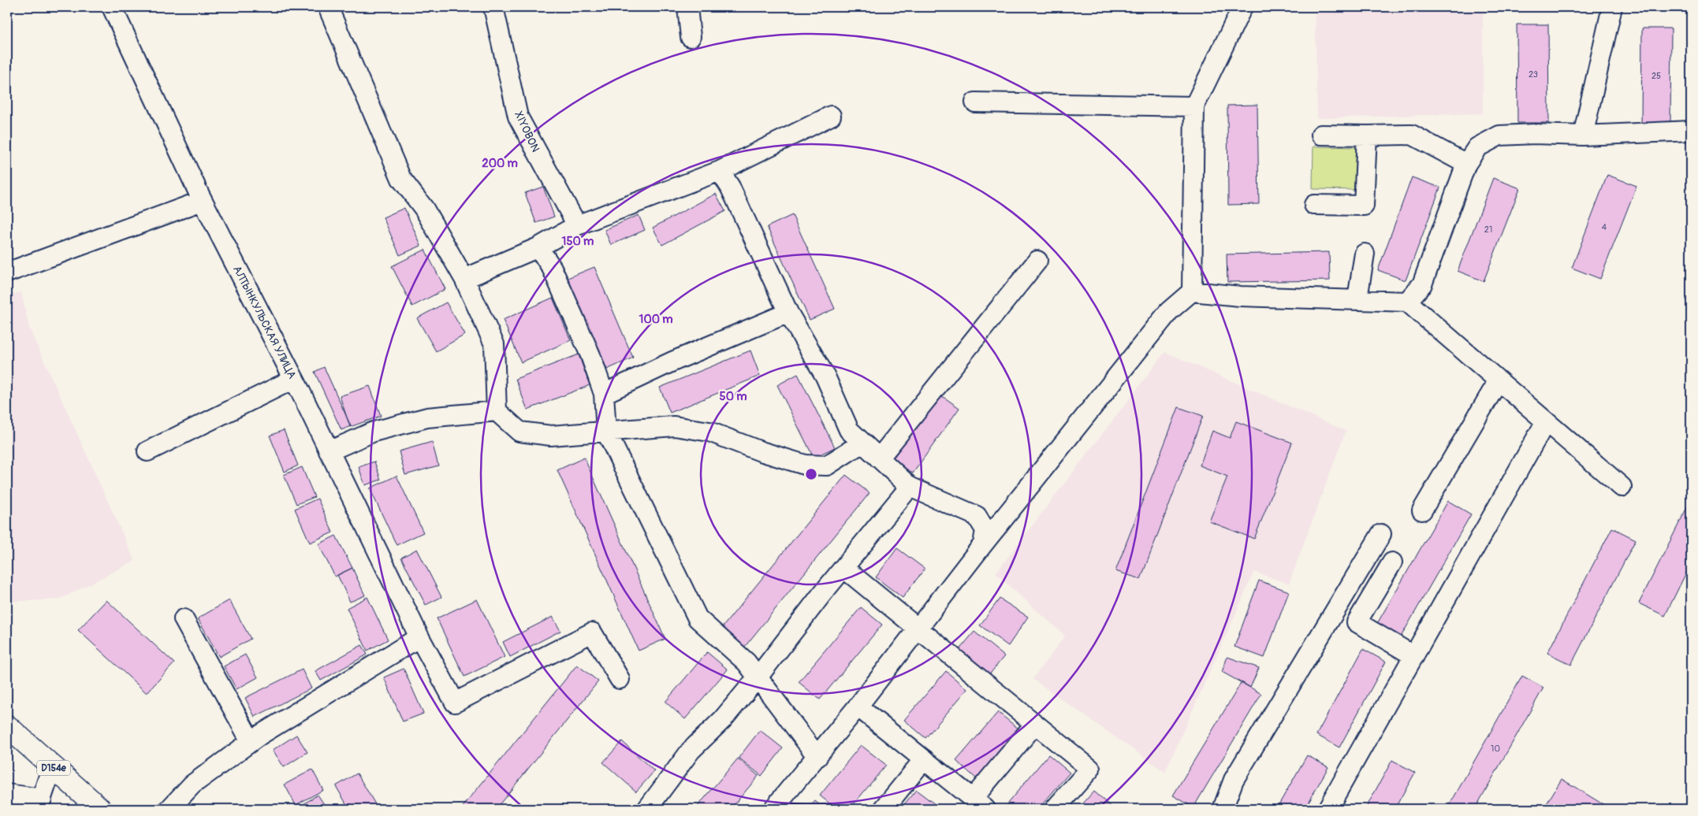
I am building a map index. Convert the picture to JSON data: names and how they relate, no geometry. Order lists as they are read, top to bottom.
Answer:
{
  "streets": {
    "main road": ["D154e"],
    "street": ["XIYOBON", "АЛТЫНКУЛЬСКАЯ УЛИЦА"]
  },
  "house_numbers": [
    "23",
    "25",
    "4",
    "21",
    "10"
  ],
  "rings": [
    "200 m",
    "150 m",
    "100 m",
    "50 m"
  ]
}
